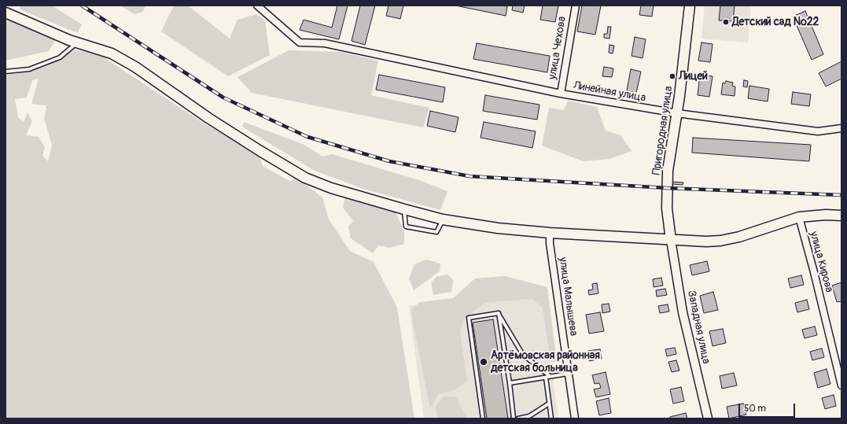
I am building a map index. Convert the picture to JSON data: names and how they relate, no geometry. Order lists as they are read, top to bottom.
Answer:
{
  "streets": {
    "main road": ["Пригородная улица"],
    "street": [
      "улица Чехова",
      "Линейная улица",
      "улица Кирова",
      "улица Малышева",
      "Западная улица"
    ]
  },
  "crossings": [
    ["улица Чехова", "Линейная улица"],
    ["Линейная улица", "Пригородная улица"],
    ["Пригородная улица", "Западная улица"]
  ],
  "places": ["Детский сад №22", "Лицей", "Артёмовская районная детская больница"],
  "scale_bar": "50 m"
}
